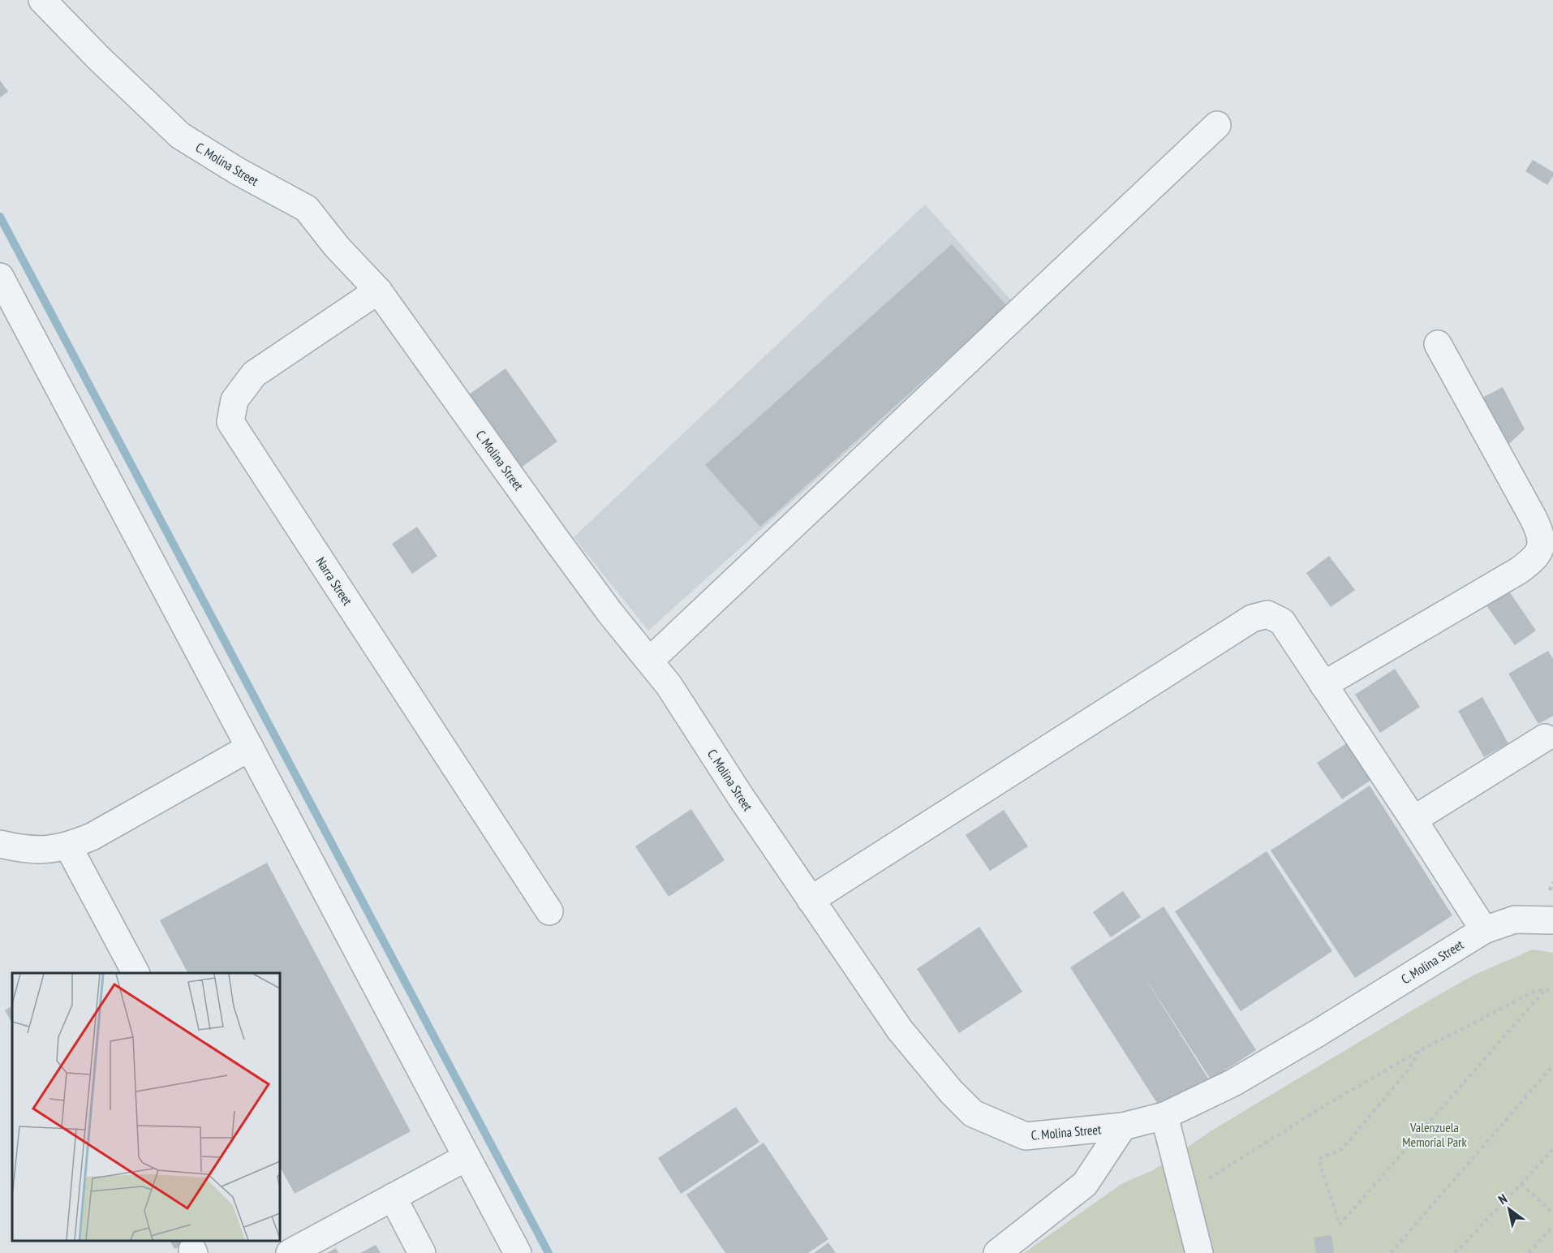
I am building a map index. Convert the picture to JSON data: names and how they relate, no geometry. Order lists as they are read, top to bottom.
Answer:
{
  "streets": {
    "street": ["C. Molina Street", "Narra Street"]
  },
  "crossings": [
    ["C. Molina Street", "Narra Street"]
  ],
  "parks": ["Valenzuela Memorial Park"],
  "north": "top left"
}
